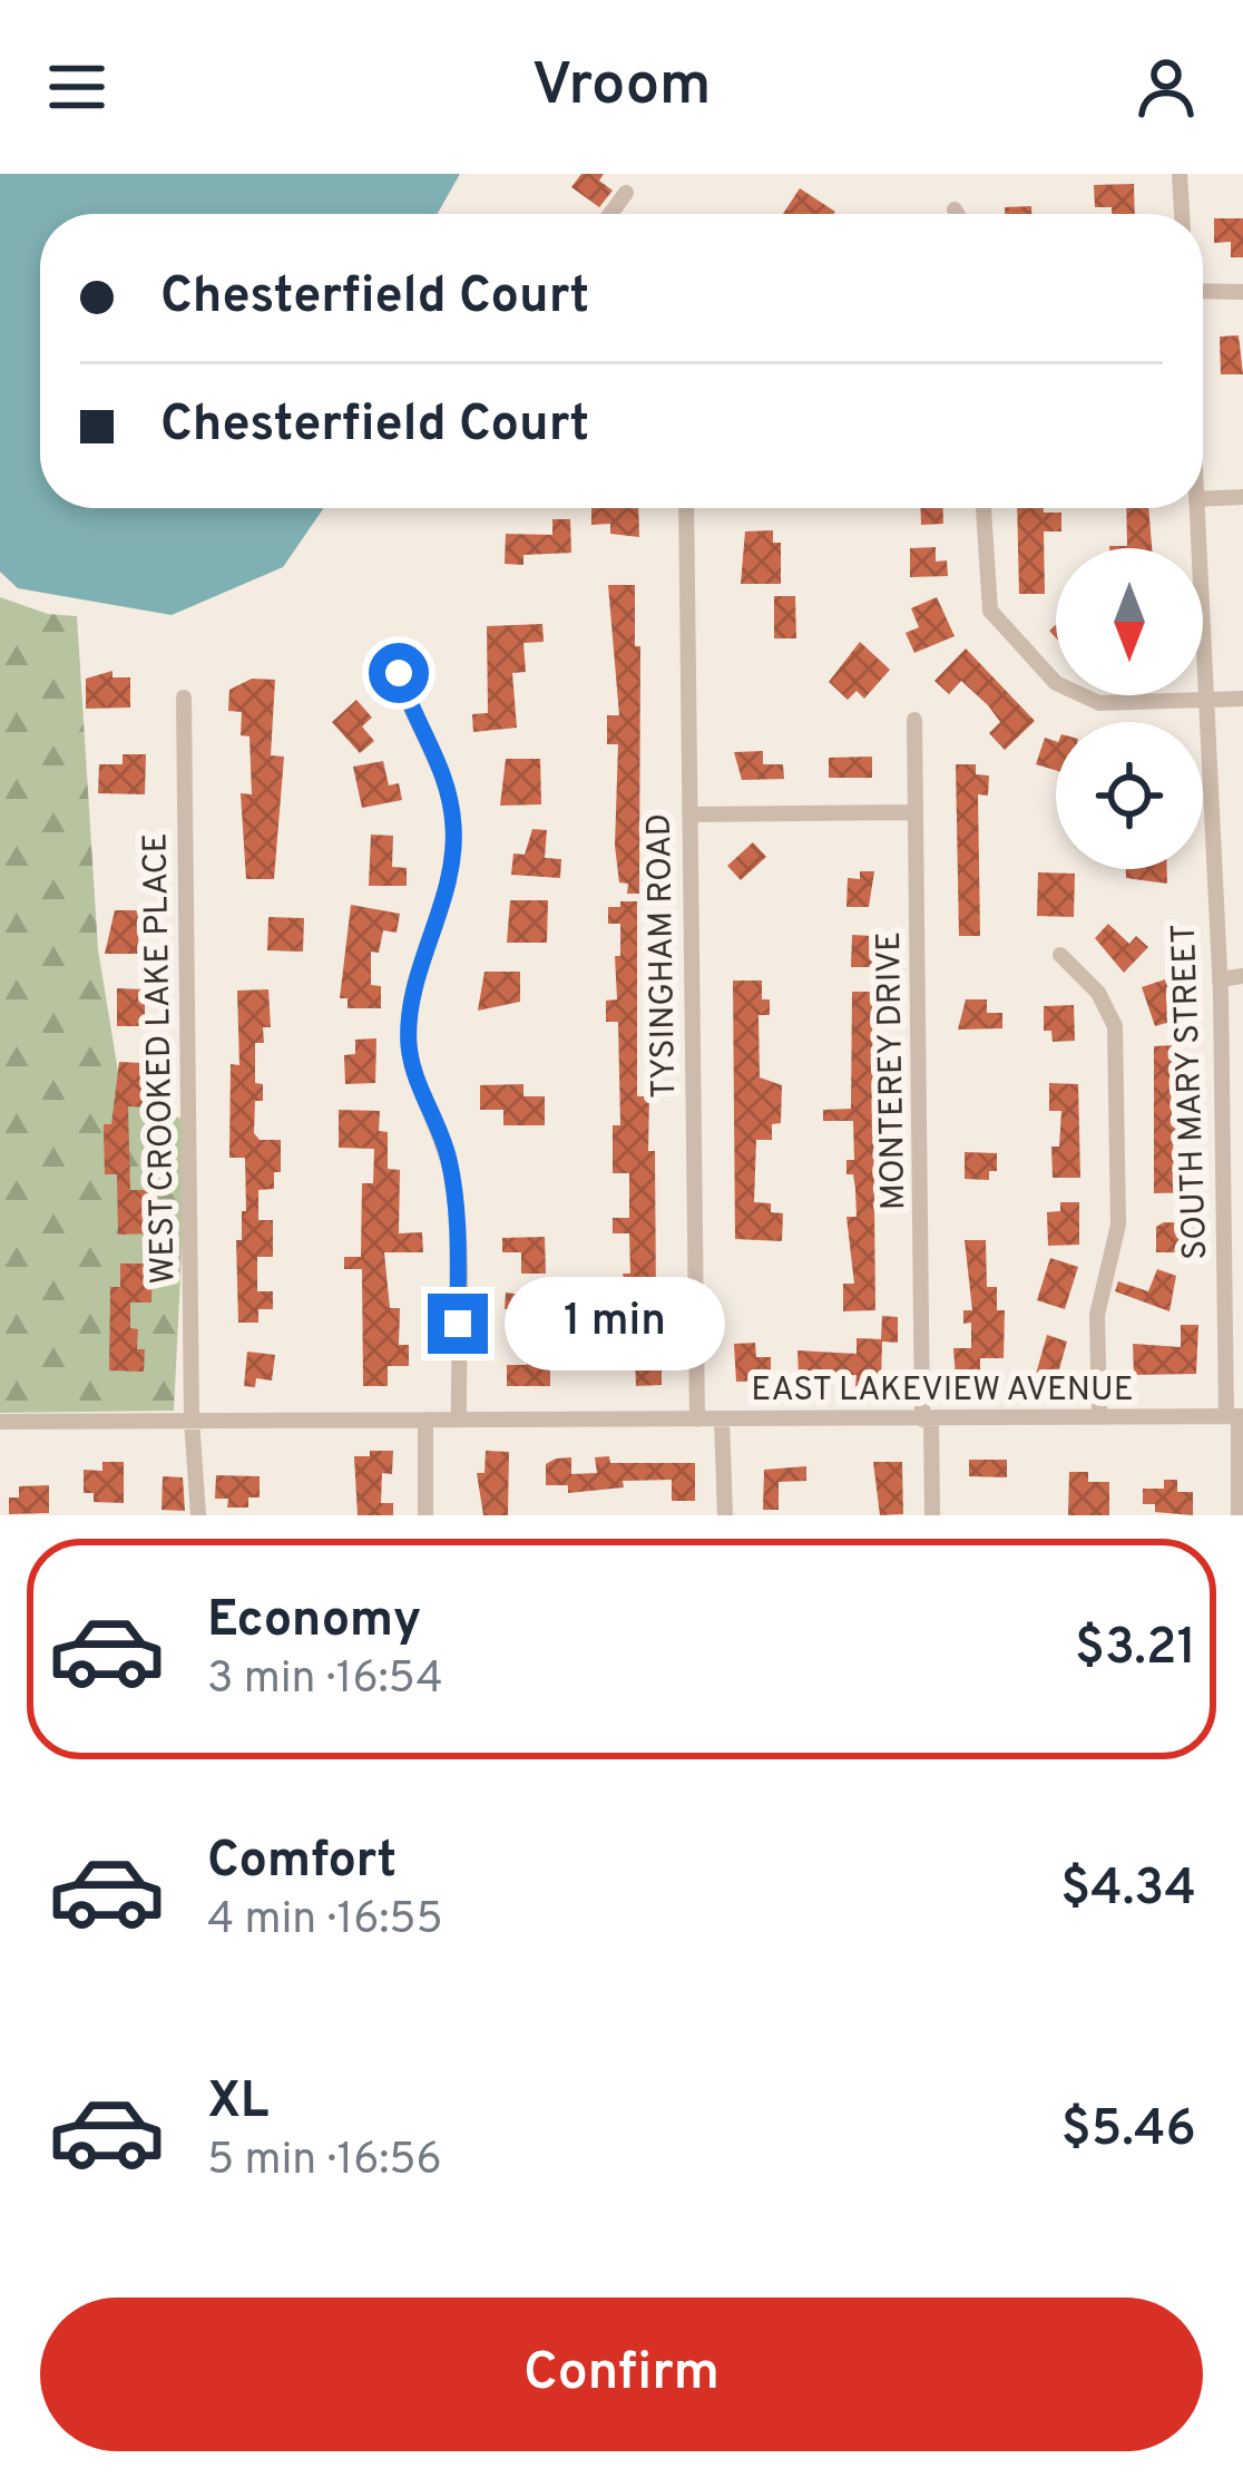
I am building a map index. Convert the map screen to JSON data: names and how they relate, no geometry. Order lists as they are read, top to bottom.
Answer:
{
  "streets": {
    "street": [
      "TYSINGHAM ROAD",
      "WEST CROOKED LAKE PLACE",
      "MONTEREY DRIVE",
      "SOUTH MARY STREET",
      "EAST LAKEVIEW AVENUE"
    ]
  },
  "crossings": [
    ["TYSINGHAM ROAD", "EAST LAKEVIEW AVENUE"],
    ["WEST CROOKED LAKE PLACE", "EAST LAKEVIEW AVENUE"],
    ["MONTEREY DRIVE", "EAST LAKEVIEW AVENUE"],
    ["SOUTH MARY STREET", "EAST LAKEVIEW AVENUE"]
  ],
  "north": "bottom",
  "page": {
    "header": "Vroom",
    "banner": ["Chesterfield Court", "Chesterfield Court"],
    "bubble": "1 min",
    "list": [
      {
        "name": "Economy",
        "note": "3 min · 16:54",
        "value": "$3.21"
      },
      {
        "name": "Comfort",
        "note": "4 min · 16:55",
        "value": "$4.34"
      },
      {
        "name": "XL",
        "note": "5 min · 16:56",
        "value": "$5.46"
      }
    ],
    "buttons": "Confirm"
  }
}
